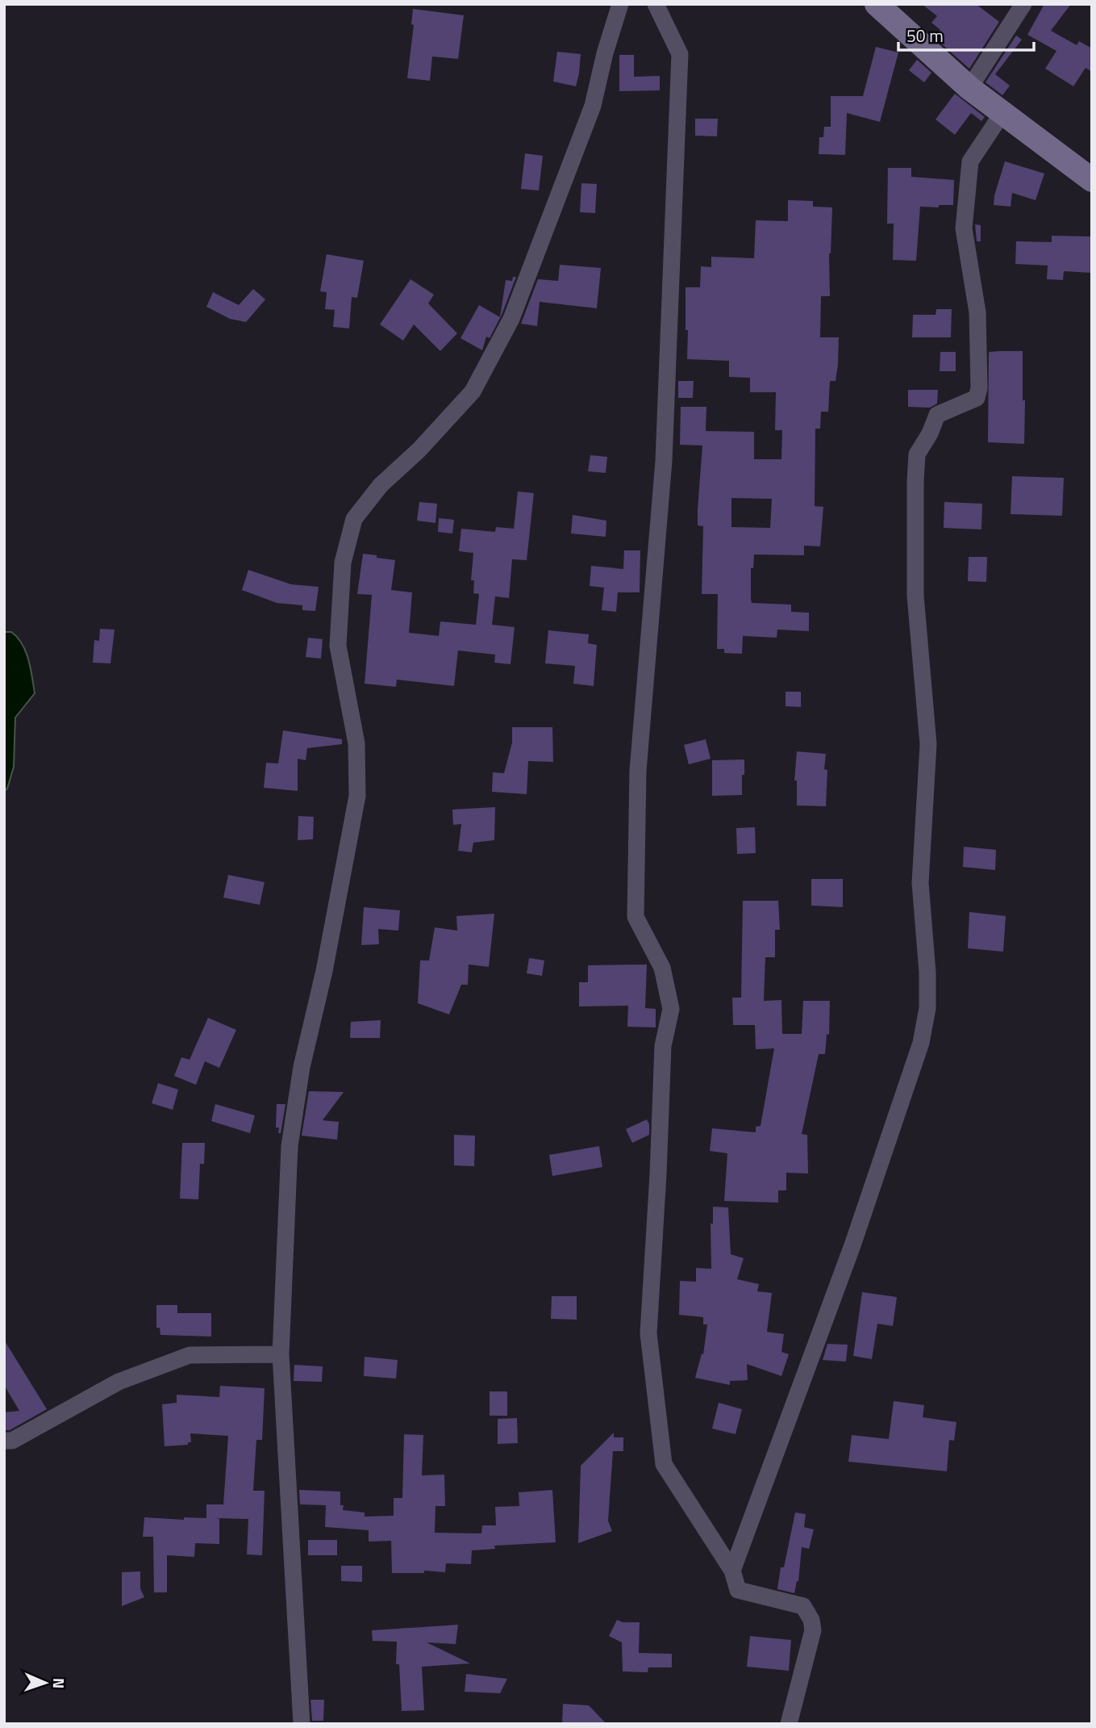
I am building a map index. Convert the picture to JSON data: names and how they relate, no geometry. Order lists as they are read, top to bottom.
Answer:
{
  "scale_bar": "50 m",
  "north": "right"
}
